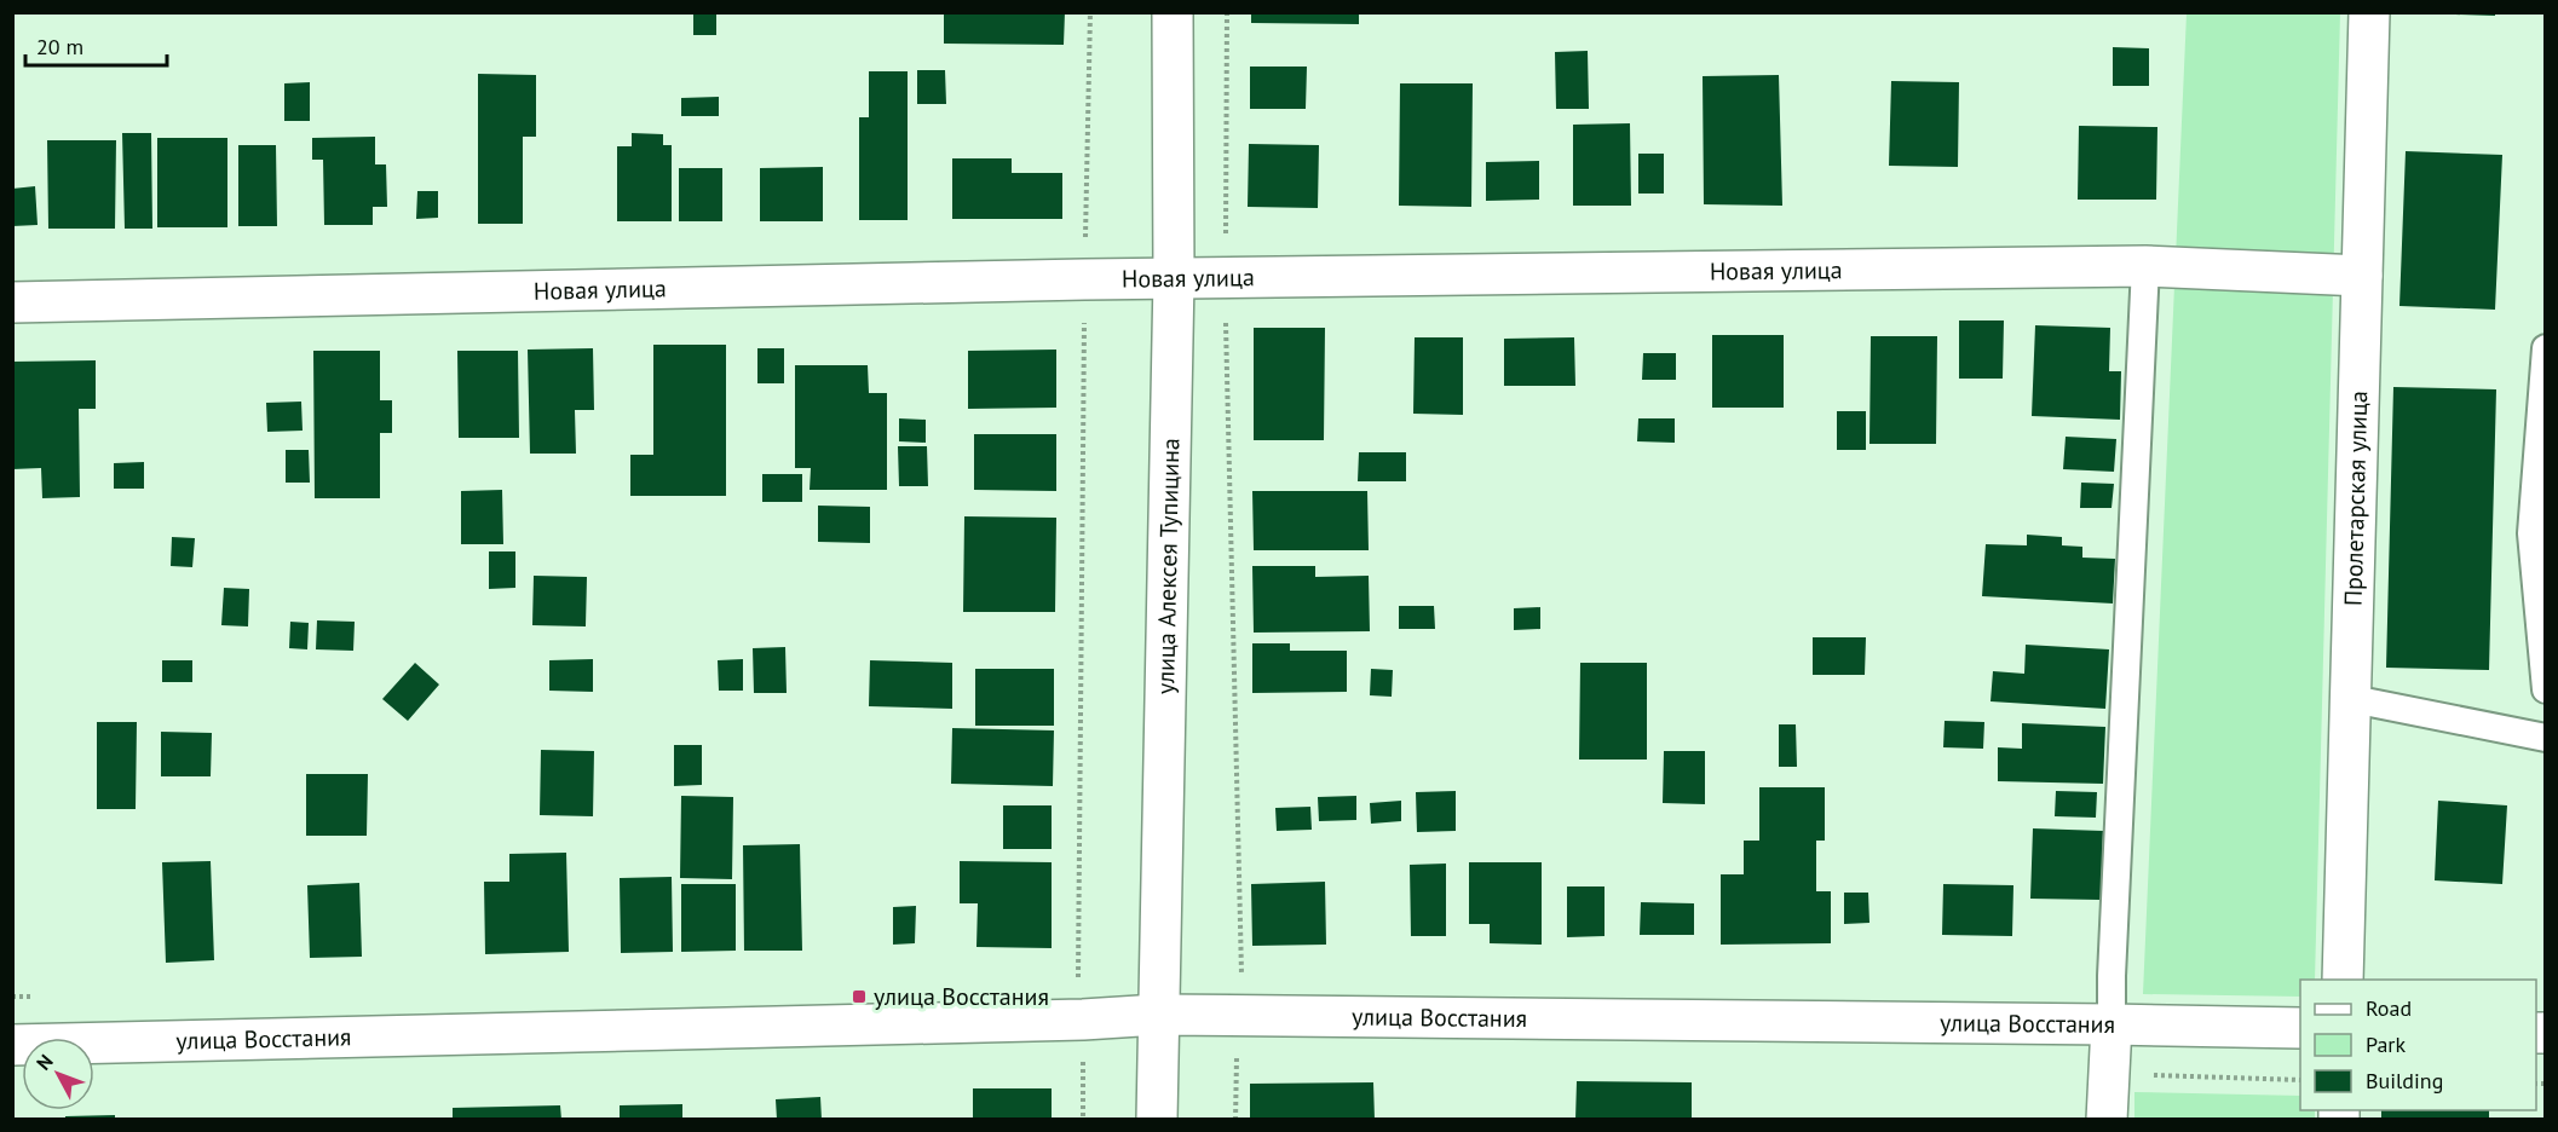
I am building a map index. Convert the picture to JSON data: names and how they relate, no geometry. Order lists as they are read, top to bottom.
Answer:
{
  "streets": {
    "street": [
      "Новая улица",
      "Пролетарская улица",
      "улица Алексея Тупицина",
      "улица Восстания"
    ]
  },
  "crossings": [
    ["Новая улица", "Пролетарская улица"],
    ["Новая улица", "улица Алексея Тупицина"],
    ["улица Алексея Тупицина", "улица Восстания"]
  ],
  "places": {
    "transit": ["улица Восстания"]
  },
  "legend": ["Road", "Park", "Building"],
  "scale_bar": "20 m",
  "north": "top left"
}
